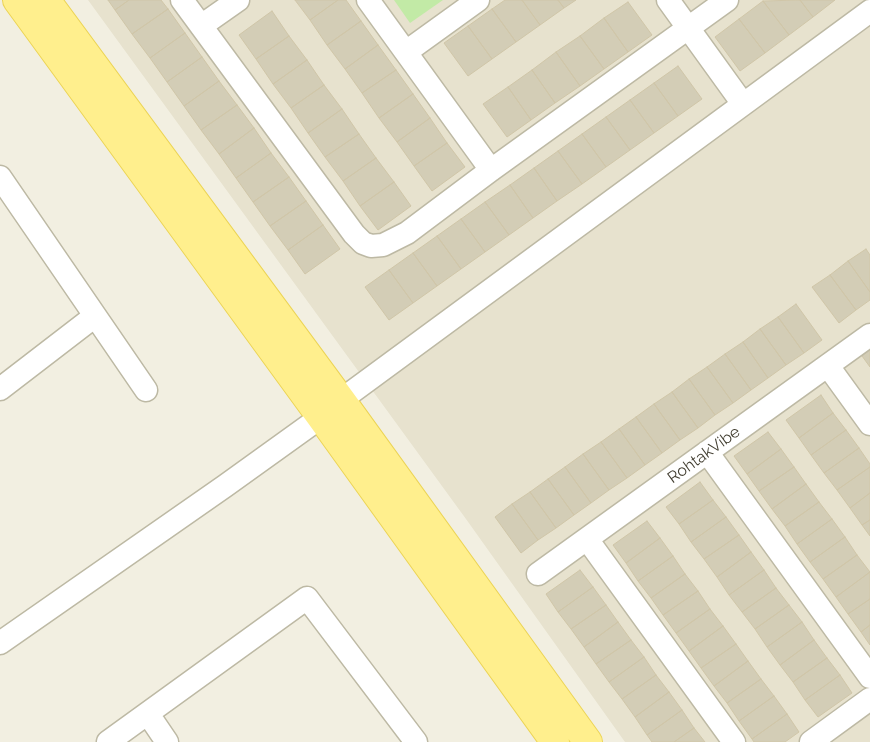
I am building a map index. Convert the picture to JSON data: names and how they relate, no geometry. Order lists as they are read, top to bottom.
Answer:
{
  "streets": {
    "street": ["RohtakVibe"]
  }
}
